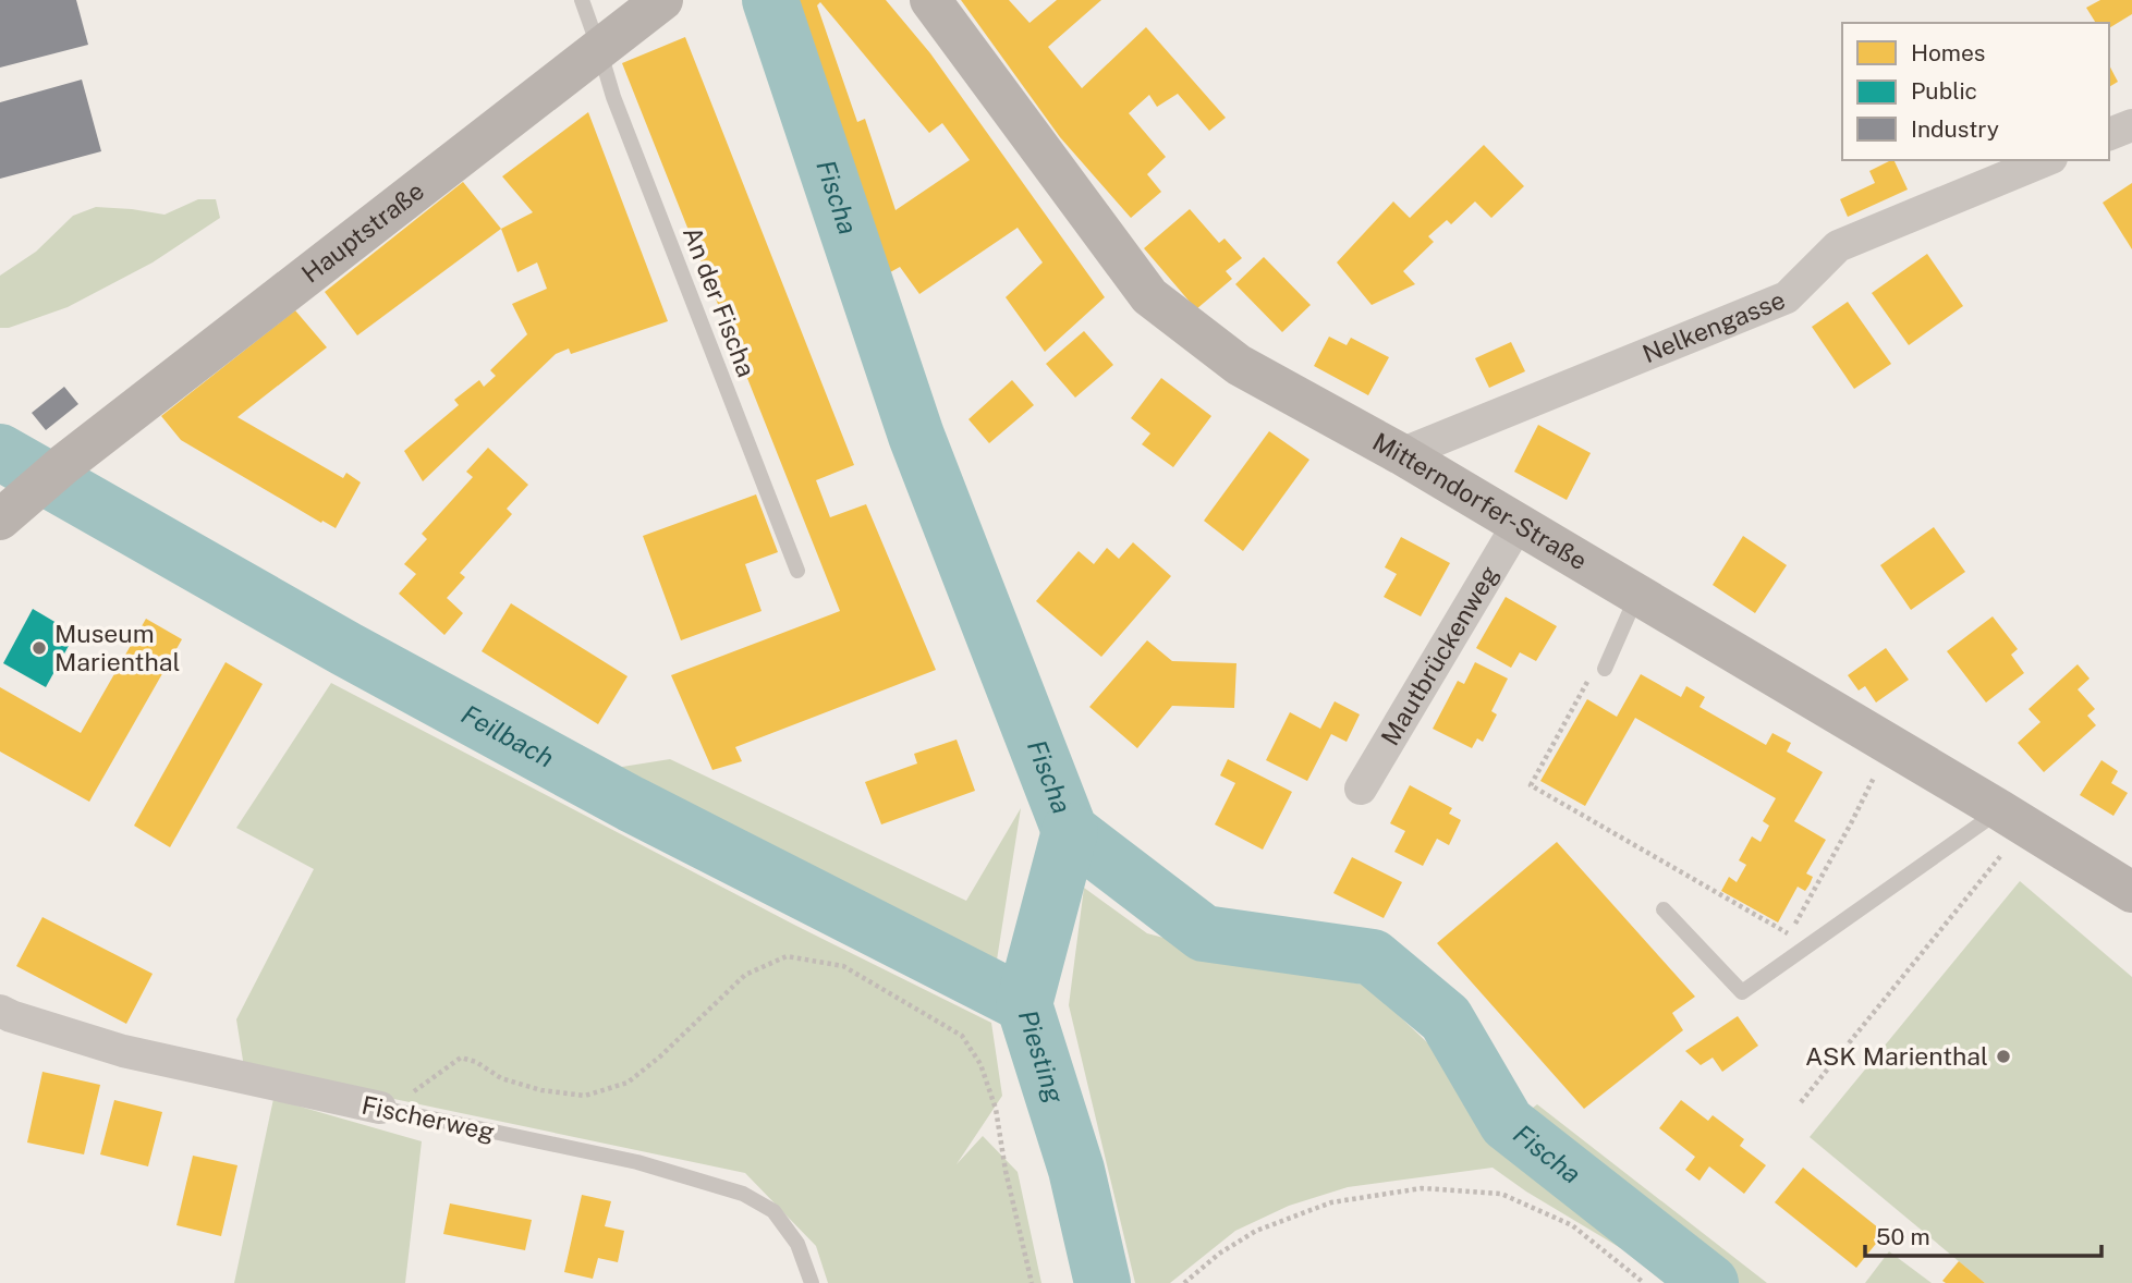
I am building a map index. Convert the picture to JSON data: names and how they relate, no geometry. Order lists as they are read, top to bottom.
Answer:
{
  "streets": {
    "street": [
      "Hauptstraße",
      "Nelkengasse",
      "Mitterndorfer-Straße",
      "Mautbrückenweg",
      "Fischerweg"
    ],
    "lane": ["An der Fischa"]
  },
  "crossings": [
    ["Hauptstraße", "An der Fischa"],
    ["Nelkengasse", "Mitterndorfer-Straße"],
    ["Mitterndorfer-Straße", "Mautbrückenweg"]
  ],
  "water": ["Fischa", "Feilbach", "Piesting"],
  "places": ["Museum Marienthal", "ASK Marienthal"],
  "legend": ["Homes", "Public", "Industry"],
  "scale_bar": "50 m"
}
